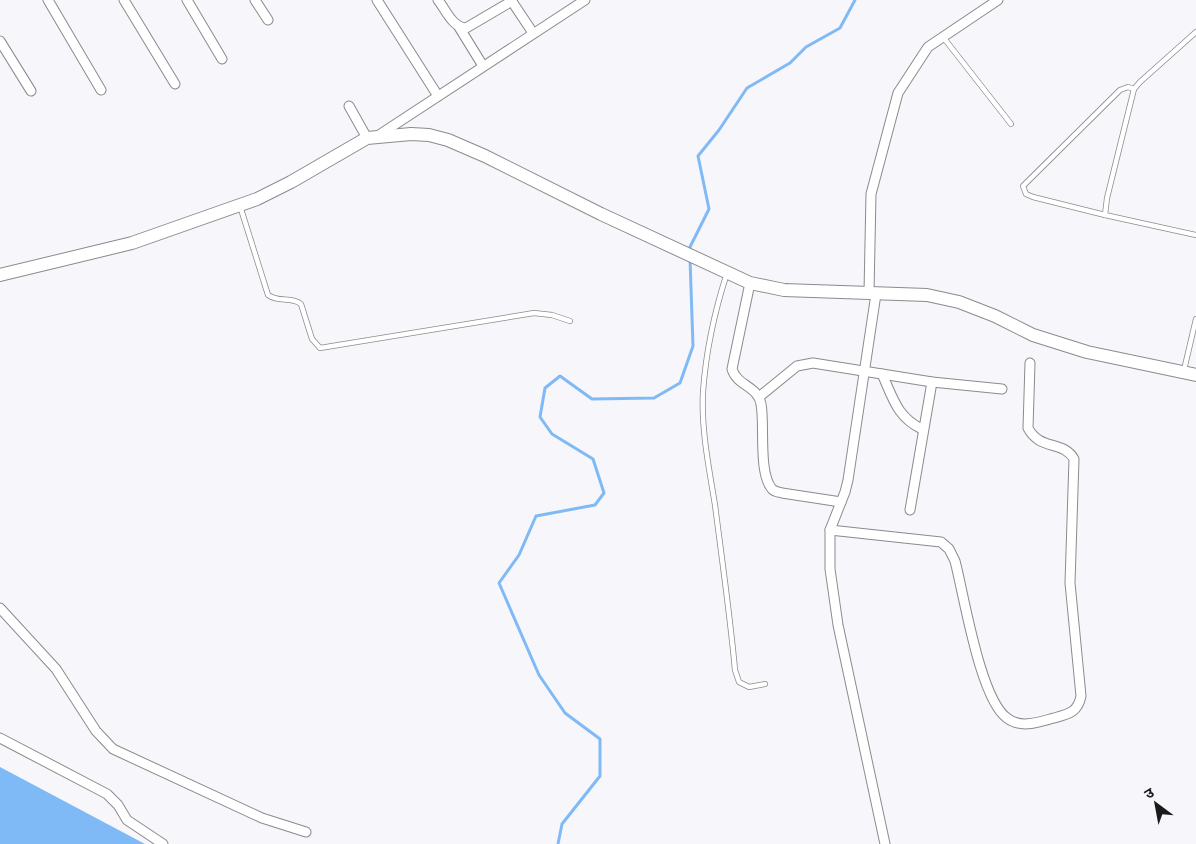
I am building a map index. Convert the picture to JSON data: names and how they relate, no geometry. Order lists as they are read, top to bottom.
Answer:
{
  "north": "top left"
}
